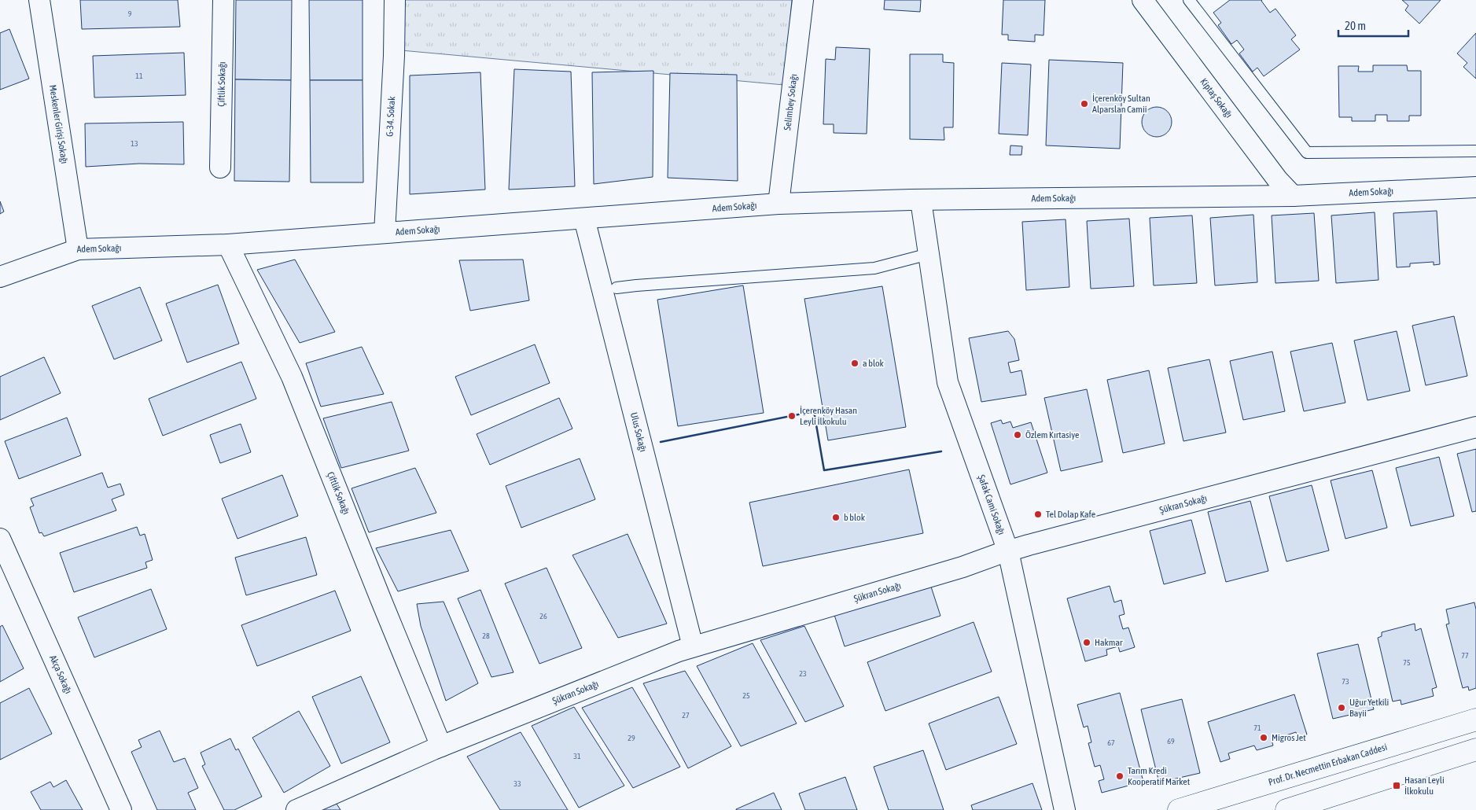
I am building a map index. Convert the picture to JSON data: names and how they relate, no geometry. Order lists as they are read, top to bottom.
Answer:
{
  "streets": {
    "main road": ["Prof. Dr. Necmettin Erbakan Caddesi"],
    "street": [
      "Çiftlik Sokağı",
      "Kiptaş Sokağı",
      "Selimbey Sokağı",
      "G-34. Sokak",
      "Meskenler Girişi Sokağı",
      "Adem Sokağı",
      "Ulus Sokağı",
      "Şükran Sokağı",
      "Şafak Cami Sokağı",
      "Akça Sokağı"
    ]
  },
  "crossings": [
    ["Çiftlik Sokağı", "Adem Sokağı"],
    ["Çiftlik Sokağı", "Şükran Sokağı"],
    ["Kiptaş Sokağı", "Adem Sokağı"],
    ["Selimbey Sokağı", "Adem Sokağı"],
    ["G-34. Sokak", "Adem Sokağı"],
    ["Meskenler Girişi Sokağı", "Adem Sokağı"],
    ["Adem Sokağı", "Ulus Sokağı"],
    ["Adem Sokağı", "Şafak Cami Sokağı"],
    ["Ulus Sokağı", "Şükran Sokağı"],
    ["Şükran Sokağı", "Şafak Cami Sokağı"]
  ],
  "places": {
    "other": [
      "İçerenköy Sultan Alparslan Camii",
      "a blok",
      "İçerenköy Hasan Leyli İlkokulu",
      "Özlem Kırtasiye",
      "Tel Dolap Kafe",
      "b blok",
      "Hakmar",
      "Uğur Yetkili Bayii",
      "Migros Jet",
      "Tarım Kredi Kooperatif Market"
    ],
    "transit": ["Hasan Leyli İlkokulu"]
  },
  "house_numbers": [
    "9",
    "11",
    "13",
    "26",
    "28",
    "77",
    "75",
    "23",
    "73",
    "25",
    "27",
    "71",
    "29",
    "69",
    "67",
    "31",
    "33"
  ],
  "scale_bar": "20 m"
}
